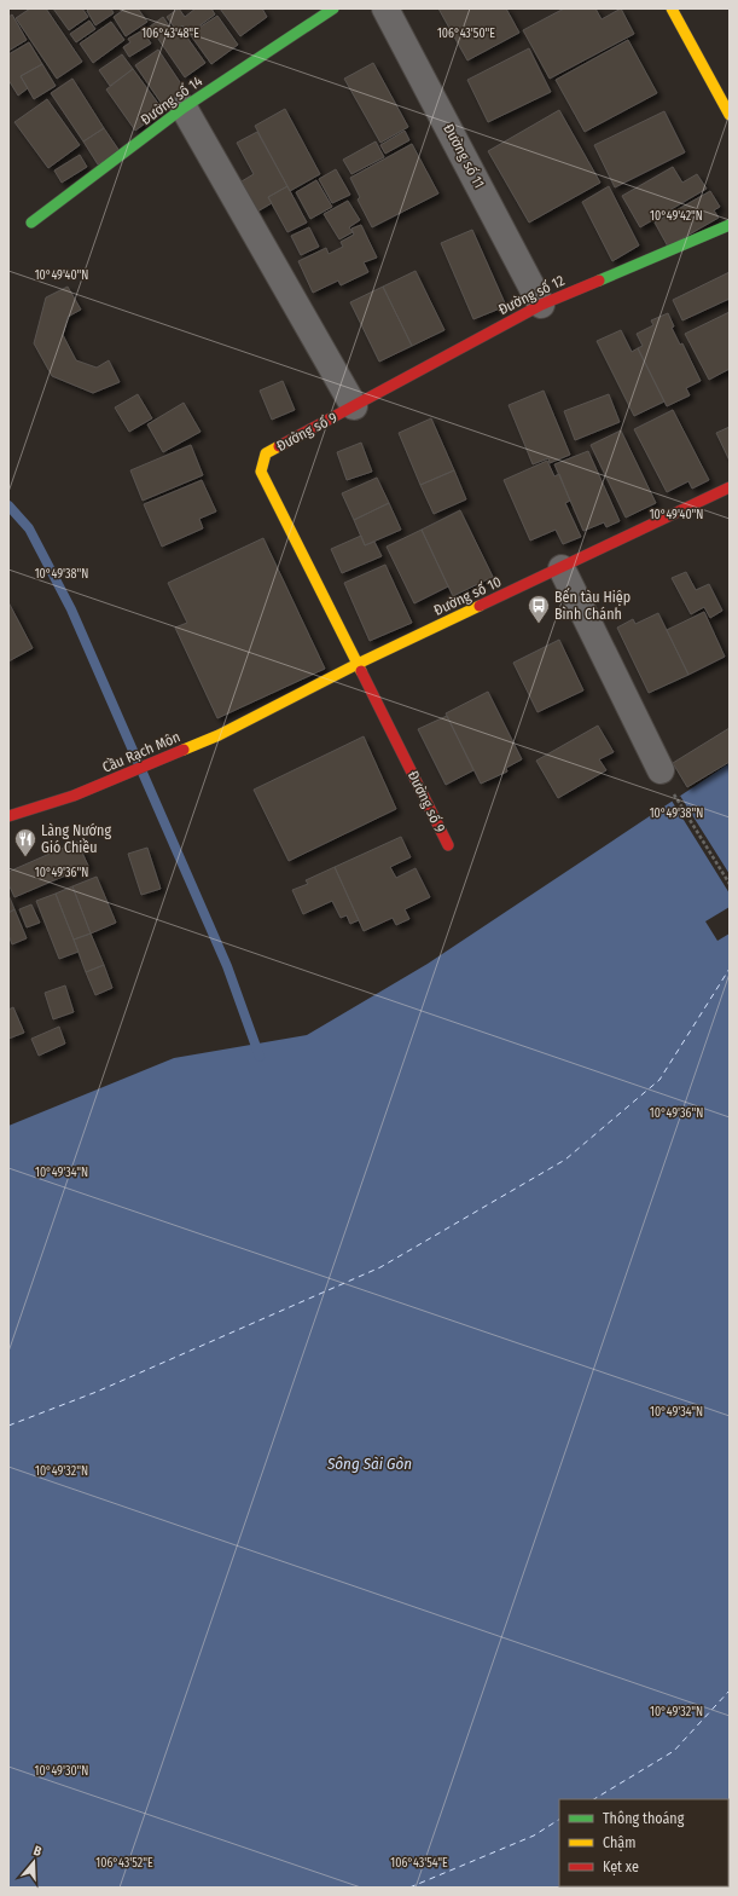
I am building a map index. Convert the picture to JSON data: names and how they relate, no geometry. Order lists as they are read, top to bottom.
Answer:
{
  "streets": {
    "street": [
      "Đường số 14",
      "Đường số 11",
      "Đường số 12",
      "Đường số 9",
      "Đường số 10",
      "Cầu Rạch Môn"
    ]
  },
  "crossings": [
    ["Đường số 14", "Đường số 9"],
    ["Đường số 11", "Đường số 12"],
    ["Đường số 12", "Đường số 9"],
    ["Đường số 9", "Đường số 10"],
    ["Đường số 10", "Cầu Rạch Môn"]
  ],
  "water": ["Sông Sài Gòn"],
  "places": {
    "bus stop": ["Bến tàu Hiệp Bình Chánh"],
    "restaurant": ["Làng Nướng Gió Chiều"]
  },
  "legend": ["Thông thoáng", "Chậm", "Kẹt xe"],
  "north": "top",
  "coordinates": [
    "106°43'50\"E",
    "106°43'48\"E",
    "10°49'42\"N",
    "10°49'40\"N",
    "10°49'38\"N",
    "10°49'36\"N",
    "10°49'34\"N",
    "10°49'32\"N",
    "10°49'30\"N",
    "106°43'52\"E",
    "106°43'54\"E"
  ]
}
